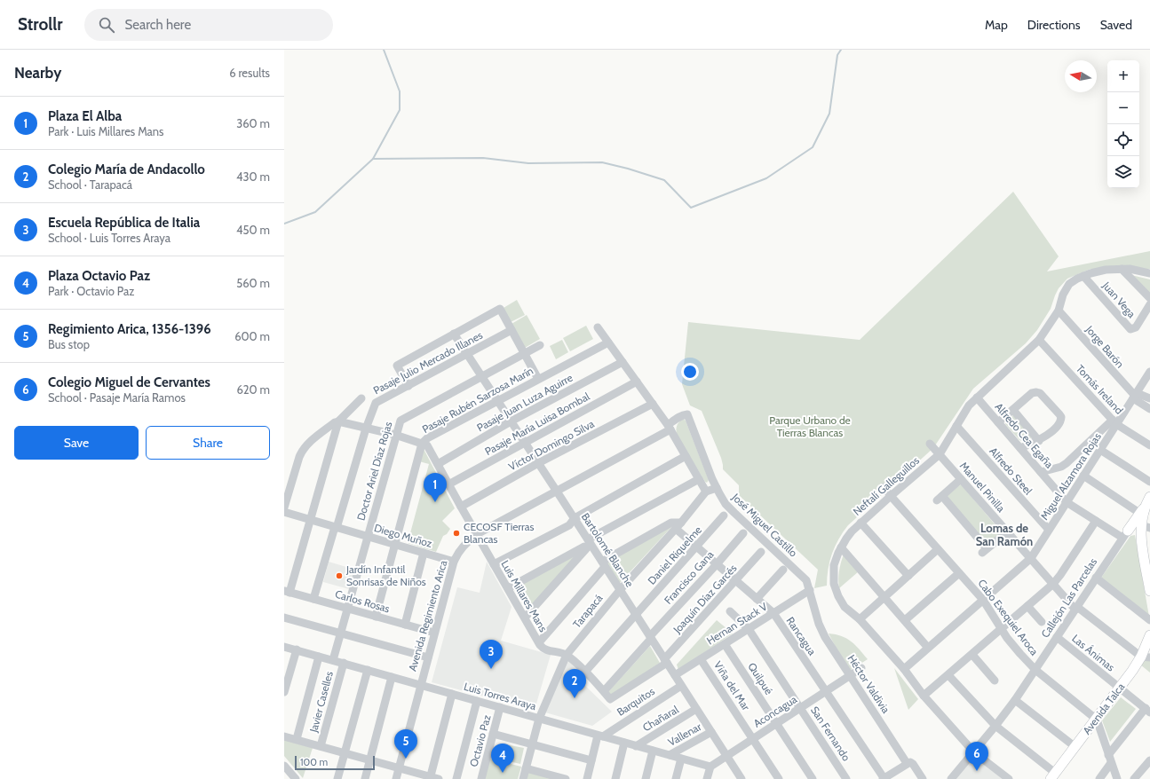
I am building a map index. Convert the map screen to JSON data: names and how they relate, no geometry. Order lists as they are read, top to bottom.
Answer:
{
  "streets": {
    "main road": ["Avenida Talca"],
    "street": [
      "Juan Vega",
      "Jorge Barón",
      "Pasaje Julio Mercado Illanes",
      "Tomás Ireland",
      "Pasaje Rubén Sarzosa Marín",
      "Pasaje Juan Luza Aguirre",
      "Pasaje María Luisa Bombal",
      "Alfredo Cea Egaña",
      "Víctor Domingo Silva",
      "Doctor Ariel Díaz Rojas",
      "Alfredo Steel",
      "Miguel Alzamora Rojas",
      "Neftalí Galleguillos",
      "Manuel Pinilla",
      "José Miguel Castillo",
      "Diego Muñoz",
      "Bartolomé Blanche",
      "Daniel Riquelme",
      "Francisco Gana",
      "Luis Millares Mans",
      "Callejón Las Parcelas",
      "Joaquín Díaz Garcés",
      "Carlos Rosas",
      "Tarapacá",
      "Avenida Regimiento Arica",
      "Cabo Exequiel Aroca",
      "Hernan Stack V",
      "Rancagua",
      "Las Ánimas",
      "Quilpué",
      "Héctor Valdivia",
      "Viña del Mar",
      "Luis Torres Araya",
      "Javier Caselles",
      "Barquitos",
      "Aconcagua",
      "Chañaral",
      "San Fernando",
      "Vallenar",
      "Octavio Paz"
    ]
  },
  "crossings": [
    ["Juan Vega", "Neftalí Galleguillos"],
    ["Jorge Barón", "Miguel Alzamora Rojas"],
    ["Jorge Barón", "Neftalí Galleguillos"],
    ["Pasaje Julio Mercado Illanes", "Diego Muñoz"],
    ["Pasaje Julio Mercado Illanes", "Bartolomé Blanche"],
    ["Pasaje Julio Mercado Illanes", "Luis Millares Mans"],
    ["Pasaje Julio Mercado Illanes", "Carlos Rosas"],
    ["Tomás Ireland", "Miguel Alzamora Rojas"],
    ["Tomás Ireland", "Neftalí Galleguillos"],
    ["Pasaje Rubén Sarzosa Marín", "Diego Muñoz"],
    ["Pasaje Rubén Sarzosa Marín", "Bartolomé Blanche"],
    ["Pasaje Rubén Sarzosa Marín", "Luis Millares Mans"],
    ["Pasaje Rubén Sarzosa Marín", "Carlos Rosas"],
    ["Pasaje Juan Luza Aguirre", "Bartolomé Blanche"],
    ["Pasaje Juan Luza Aguirre", "Luis Millares Mans"],
    ["Pasaje María Luisa Bombal", "Bartolomé Blanche"],
    ["Pasaje María Luisa Bombal", "Luis Millares Mans"],
    ["Alfredo Cea Egaña", "Miguel Alzamora Rojas"],
    ["Alfredo Cea Egaña", "Neftalí Galleguillos"],
    ["Alfredo Cea Egaña", "Callejón Las Parcelas"],
    ["Víctor Domingo Silva", "Bartolomé Blanche"],
    ["Víctor Domingo Silva", "Luis Millares Mans"],
    ["Doctor Ariel Díaz Rojas", "Diego Muñoz"],
    ["Doctor Ariel Díaz Rojas", "Bartolomé Blanche"],
    ["Doctor Ariel Díaz Rojas", "Luis Millares Mans"],
    ["Doctor Ariel Díaz Rojas", "Carlos Rosas"],
    ["Doctor Ariel Díaz Rojas", "Luis Torres Araya"],
    ["Alfredo Steel", "Miguel Alzamora Rojas"],
    ["Alfredo Steel", "Neftalí Galleguillos"],
    ["Miguel Alzamora Rojas", "Neftalí Galleguillos"],
    ["Miguel Alzamora Rojas", "Manuel Pinilla"],
    ["Miguel Alzamora Rojas", "Cabo Exequiel Aroca"],
    ["Neftalí Galleguillos", "Manuel Pinilla"],
    ["Neftalí Galleguillos", "Callejón Las Parcelas"],
    ["Neftalí Galleguillos", "Cabo Exequiel Aroca"],
    ["Manuel Pinilla", "Callejón Las Parcelas"],
    ["Manuel Pinilla", "Avenida Talca"],
    ["José Miguel Castillo", "Avenida Regimiento Arica"],
    ["José Miguel Castillo", "Hernan Stack V"],
    ["José Miguel Castillo", "Héctor Valdivia"],
    ["Diego Muñoz", "Avenida Regimiento Arica"],
    ["Bartolomé Blanche", "Daniel Riquelme"],
    ["Bartolomé Blanche", "Francisco Gana"],
    ["Bartolomé Blanche", "Joaquín Díaz Garcés"],
    ["Bartolomé Blanche", "Tarapacá"],
    ["Bartolomé Blanche", "Avenida Regimiento Arica"],
    ["Bartolomé Blanche", "Hernan Stack V"],
    ["Bartolomé Blanche", "Barquitos"],
    ["Bartolomé Blanche", "Aconcagua"],
    ["Bartolomé Blanche", "Chañaral"],
    ["Bartolomé Blanche", "Vallenar"],
    ["Daniel Riquelme", "Rancagua"],
    ["Francisco Gana", "Joaquín Díaz Garcés"],
    ["Francisco Gana", "Rancagua"],
    ["Luis Millares Mans", "Tarapacá"],
    ["Luis Millares Mans", "Avenida Regimiento Arica"],
    ["Callejón Las Parcelas", "Cabo Exequiel Aroca"],
    ["Callejón Las Parcelas", "Las Ánimas"],
    ["Joaquín Díaz Garcés", "Rancagua"],
    ["Carlos Rosas", "Avenida Regimiento Arica"],
    ["Tarapacá", "Rancagua"],
    ["Tarapacá", "Luis Torres Araya"],
    ["Avenida Regimiento Arica", "Luis Torres Araya"],
    ["Cabo Exequiel Aroca", "Avenida Talca"],
    ["Hernan Stack V", "Rancagua"],
    ["Hernan Stack V", "Quilpué"],
    ["Hernan Stack V", "Héctor Valdivia"],
    ["Hernan Stack V", "Viña del Mar"],
    ["Hernan Stack V", "San Fernando"],
    ["Rancagua", "Aconcagua"],
    ["Las Ánimas", "Avenida Talca"],
    ["Quilpué", "Aconcagua"],
    ["Héctor Valdivia", "Aconcagua"],
    ["Viña del Mar", "Aconcagua"],
    ["Luis Torres Araya", "Javier Caselles"],
    ["Luis Torres Araya", "Barquitos"],
    ["Luis Torres Araya", "Aconcagua"],
    ["Luis Torres Araya", "Chañaral"],
    ["Luis Torres Araya", "Vallenar"],
    ["Luis Torres Araya", "Octavio Paz"],
    ["Aconcagua", "San Fernando"]
  ],
  "districts": ["Lomas de San Ramón"],
  "parks": ["Parque Urbano de Tierras Blancas"],
  "places": ["CECOSF Tierras Blancas", "Jardín Infantil Sonrisas de Niños"],
  "scale_bar": "100 m",
  "north": "left",
  "page": {
    "header": "Strollr",
    "search": "Search here",
    "nav": ["Map", "Directions", "Saved"],
    "heading": ["Nearby", "6 results"],
    "map_buttons": ["+", "−"],
    "list": [
      {
        "mark": "1",
        "name": "Plaza El Alba",
        "note": "Park · Luis Millares Mans",
        "value": "360 m"
      },
      {
        "mark": "2",
        "name": "Colegio María de Andacollo",
        "note": "School · Tarapacá",
        "value": "430 m"
      },
      {
        "mark": "3",
        "name": "Escuela República de Italia",
        "note": "School · Luis Torres Araya",
        "value": "450 m"
      },
      {
        "mark": "4",
        "name": "Plaza Octavio Paz",
        "note": "Park · Octavio Paz",
        "value": "560 m"
      },
      {
        "mark": "5",
        "name": "Regimiento Arica, 1356-1396",
        "note": "Bus stop",
        "value": "600 m"
      },
      {
        "mark": "6",
        "name": "Colegio Miguel de Cervantes",
        "note": "School · Pasaje María Ramos",
        "value": "620 m"
      }
    ],
    "buttons": ["Save", "Share"],
    "pins": [
      "1",
      "3",
      "2",
      "5",
      "6",
      "4"
    ],
    "scale": "100 m"
  }
}
